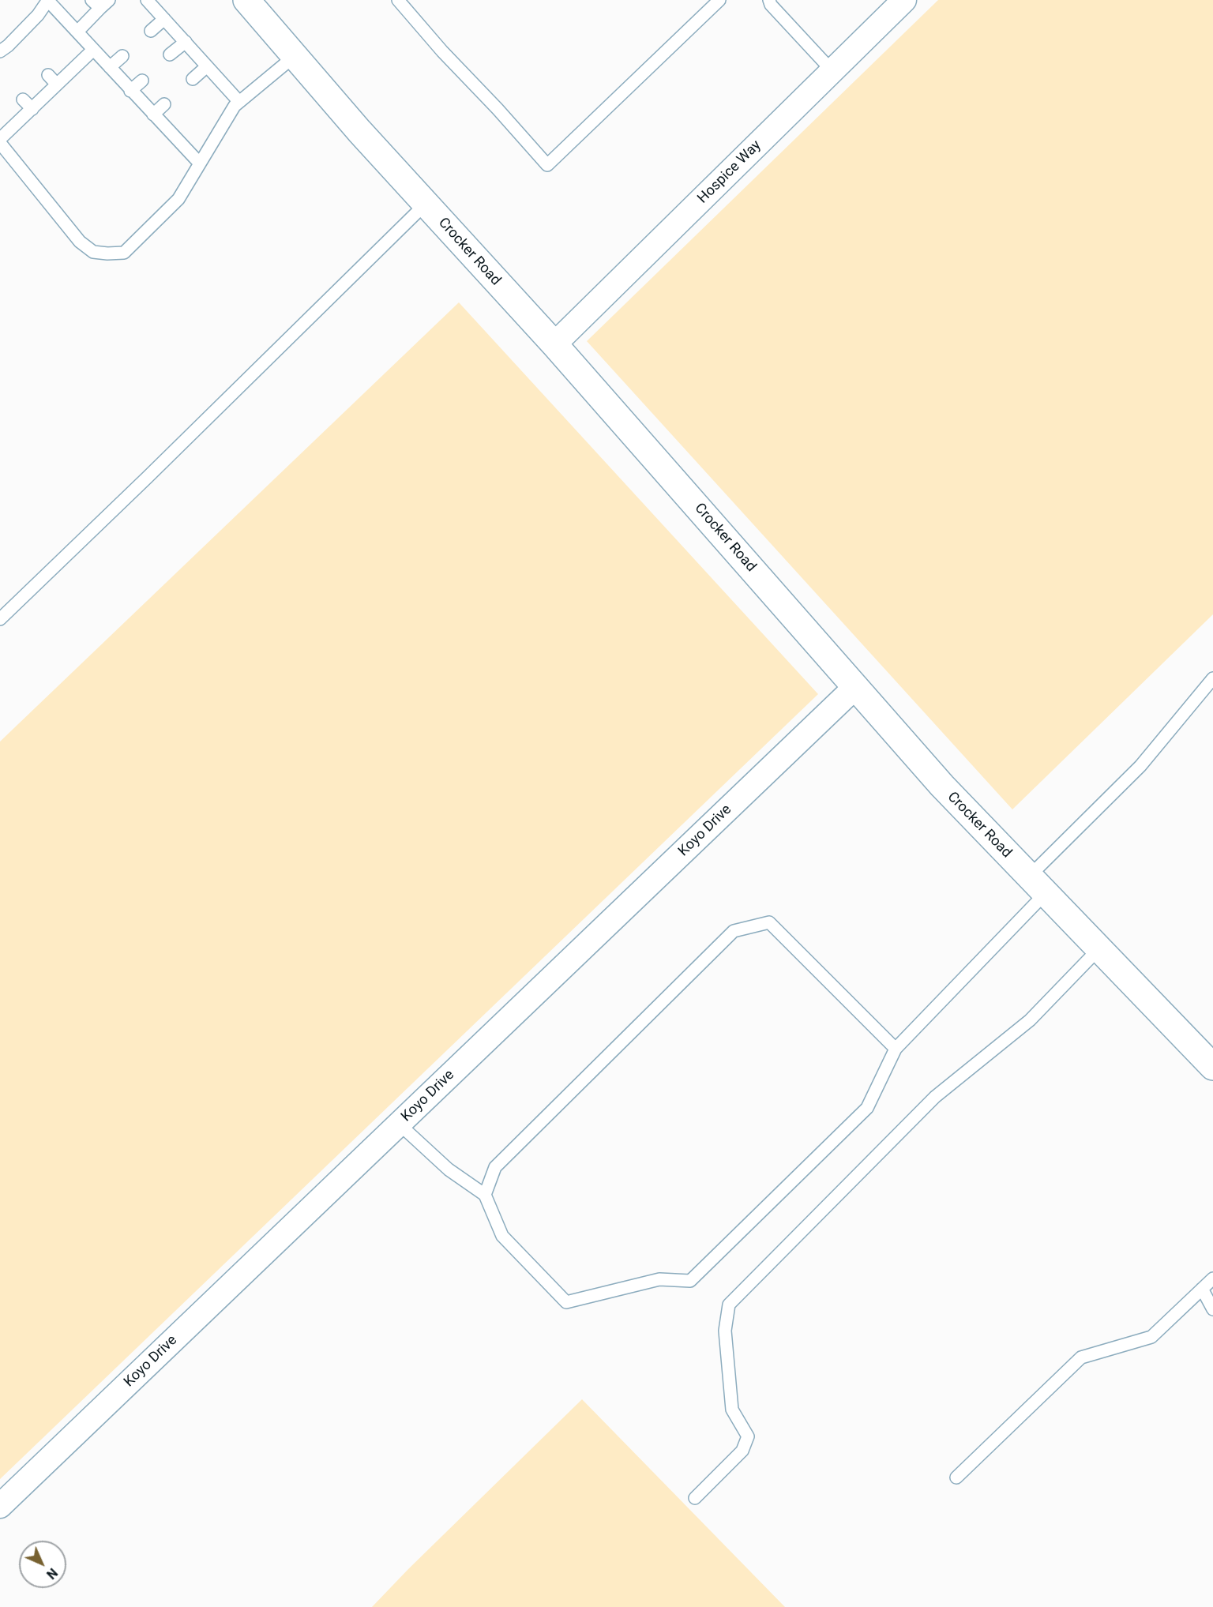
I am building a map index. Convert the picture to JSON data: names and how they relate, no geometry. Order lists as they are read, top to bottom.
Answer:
{
  "streets": {
    "main road": ["Crocker Road"],
    "street": ["Hospice Way", "Koyo Drive"]
  },
  "crossings": [
    ["Hospice Way", "Crocker Road"],
    ["Crocker Road", "Koyo Drive"]
  ],
  "north": "bottom right"
}
